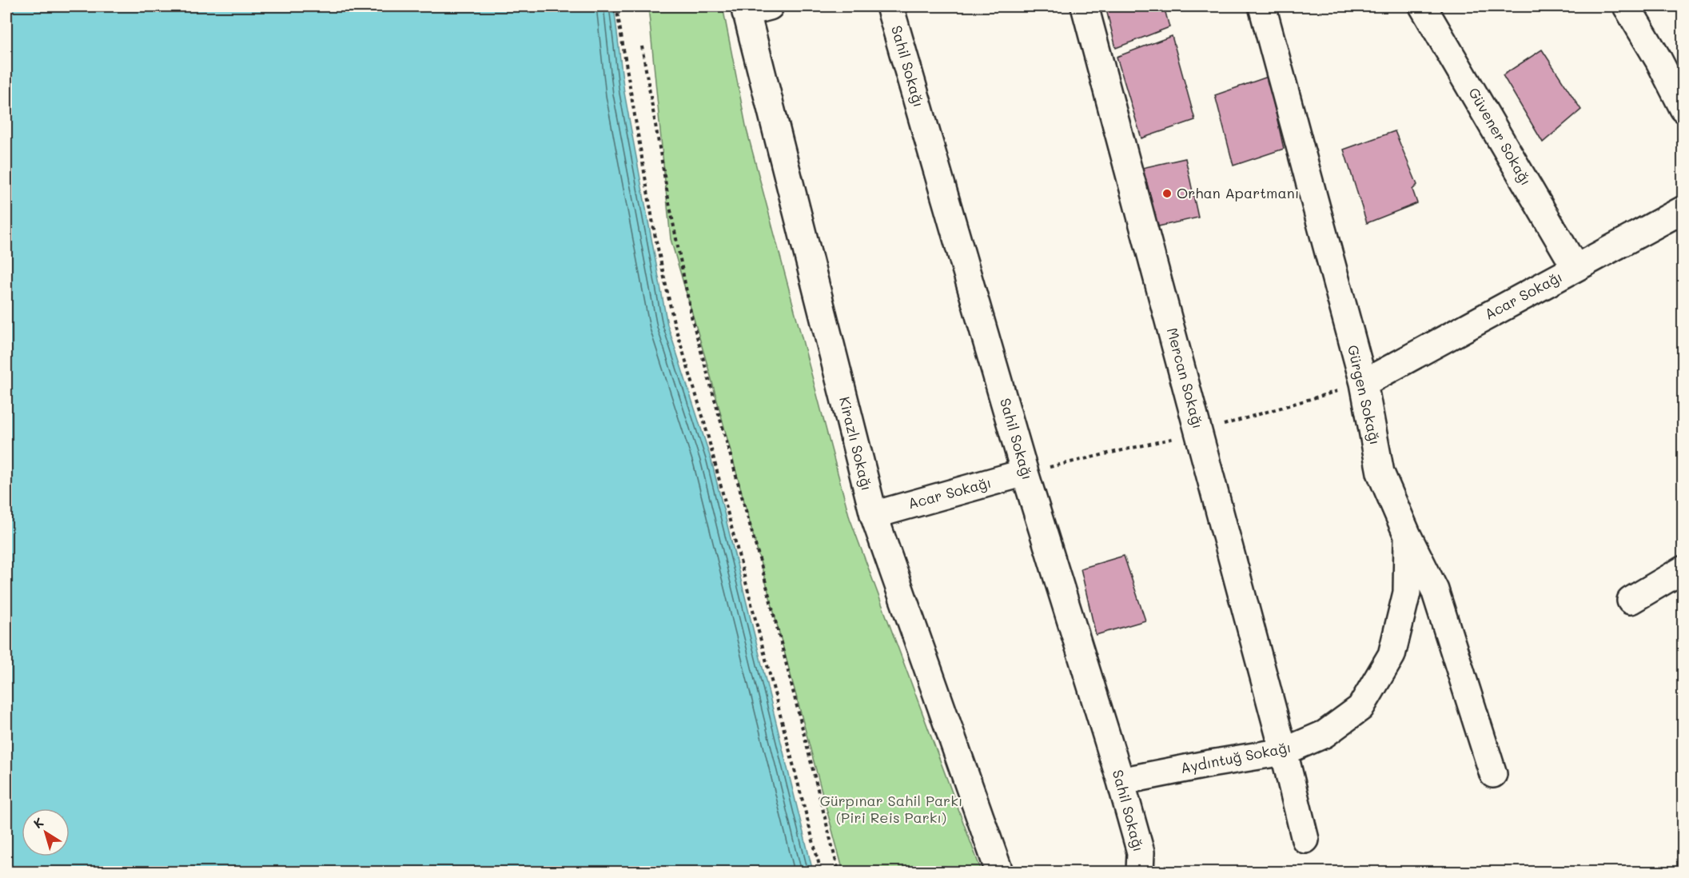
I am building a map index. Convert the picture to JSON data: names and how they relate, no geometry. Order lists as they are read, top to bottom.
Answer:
{
  "streets": {
    "street": [
      "Sahil Sokağı",
      "Güvener Sokağı",
      "Acar Sokağı",
      "Mercan Sokağı",
      "Gürgen Sokağı",
      "Kirazlı Sokağı",
      "Aydıntuğ Sokağı"
    ]
  },
  "crossings": [
    ["Sahil Sokağı", "Acar Sokağı"],
    ["Sahil Sokağı", "Aydıntuğ Sokağı"],
    ["Güvener Sokağı", "Acar Sokağı"],
    ["Acar Sokağı", "Gürgen Sokağı"],
    ["Acar Sokağı", "Kirazlı Sokağı"],
    ["Mercan Sokağı", "Aydıntuğ Sokağı"],
    ["Gürgen Sokağı", "Aydıntuğ Sokağı"]
  ],
  "parks": ["Gürpınar Sahil Parkı (Piri Reis Parkı)"],
  "places": ["Orhan Apartmanı"],
  "north": "top left"
}
